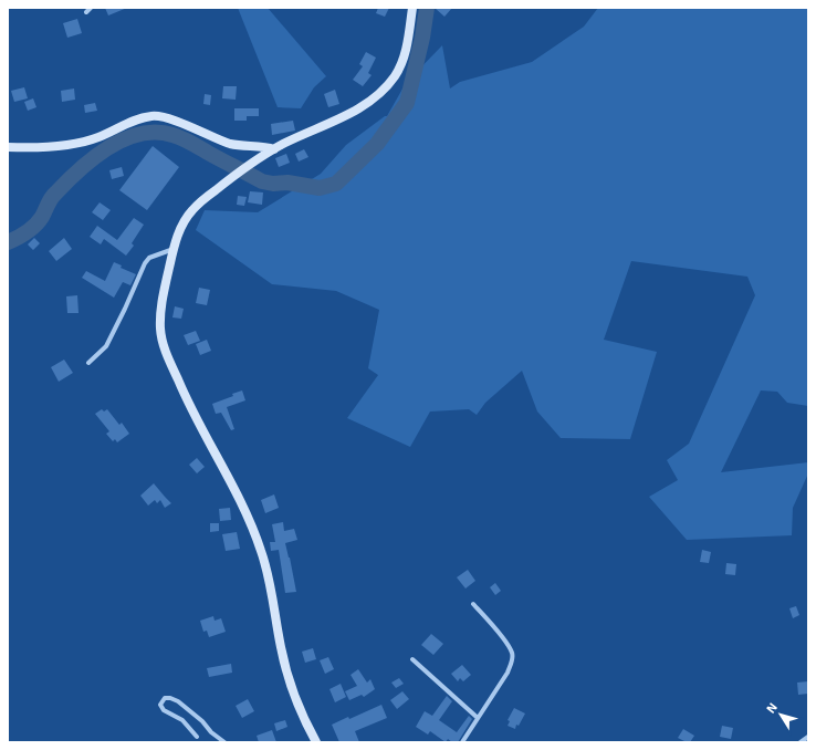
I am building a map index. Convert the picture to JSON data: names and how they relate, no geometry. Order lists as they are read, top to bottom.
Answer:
{
  "north": "top left"
}
